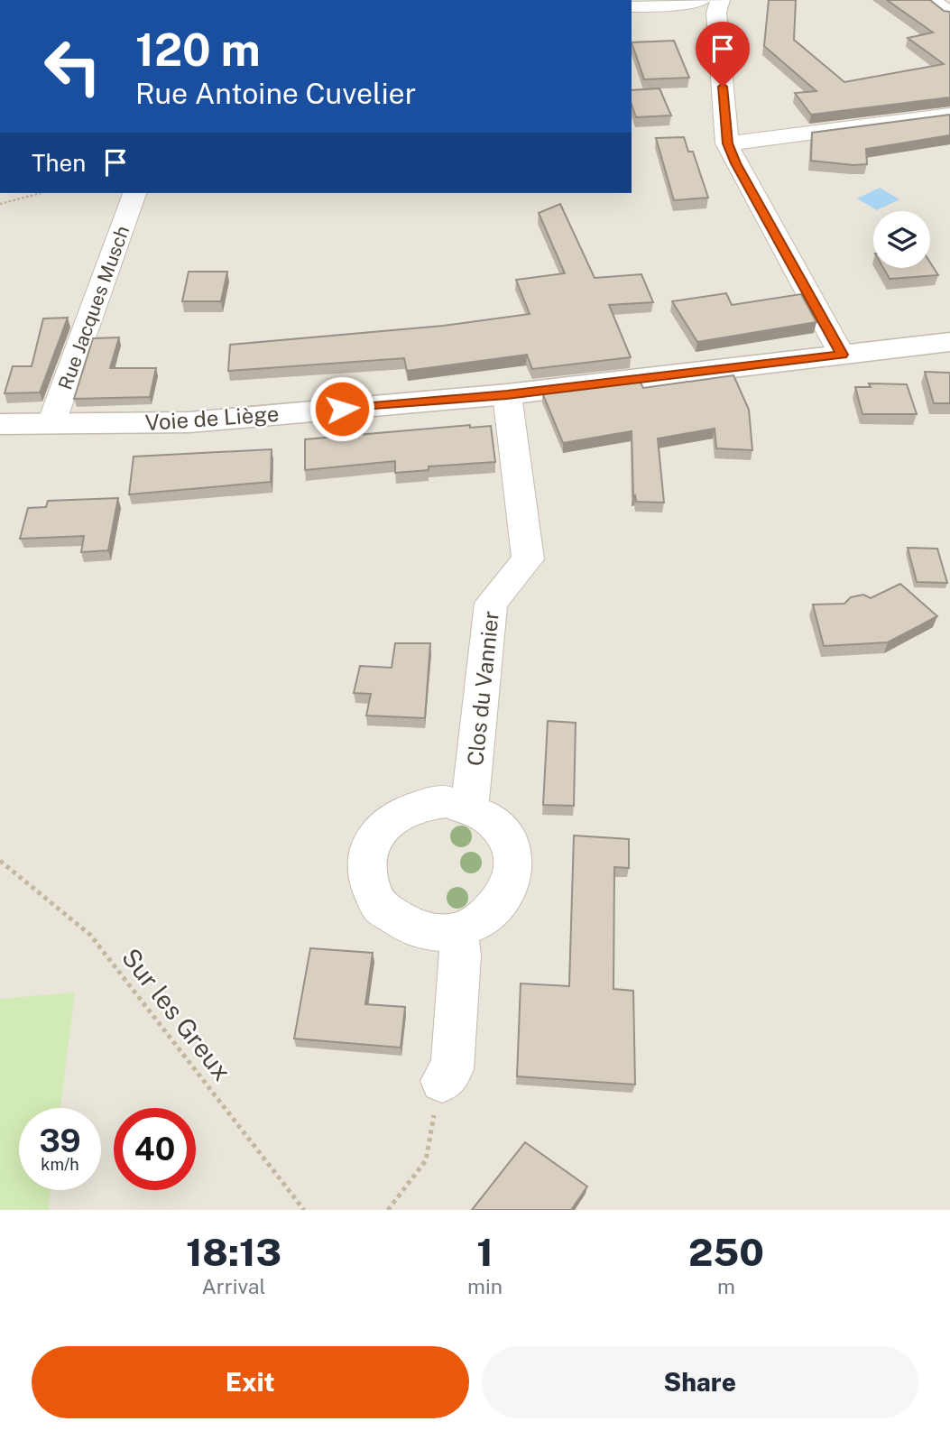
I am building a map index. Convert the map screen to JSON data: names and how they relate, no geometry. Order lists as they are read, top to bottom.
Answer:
{
  "streets": {
    "street": ["Rue Jacques Musch", "Voie de Liège", "Clos du Vannier"],
    "path": ["Sur les Greux"]
  },
  "crossings": [
    ["Rue Jacques Musch", "Voie de Liège"],
    ["Voie de Liège", "Clos du Vannier"]
  ],
  "page": {
    "turn": ["120 m", "Rue Antoine Cuvelier"],
    "then": "Then",
    "speed": "39 km/h",
    "limit": "40",
    "eta": [
      "18:13",
      "Arrival",
      "1",
      "min",
      "250",
      "m"
    ],
    "buttons": ["Exit", "Share"]
  }
}
